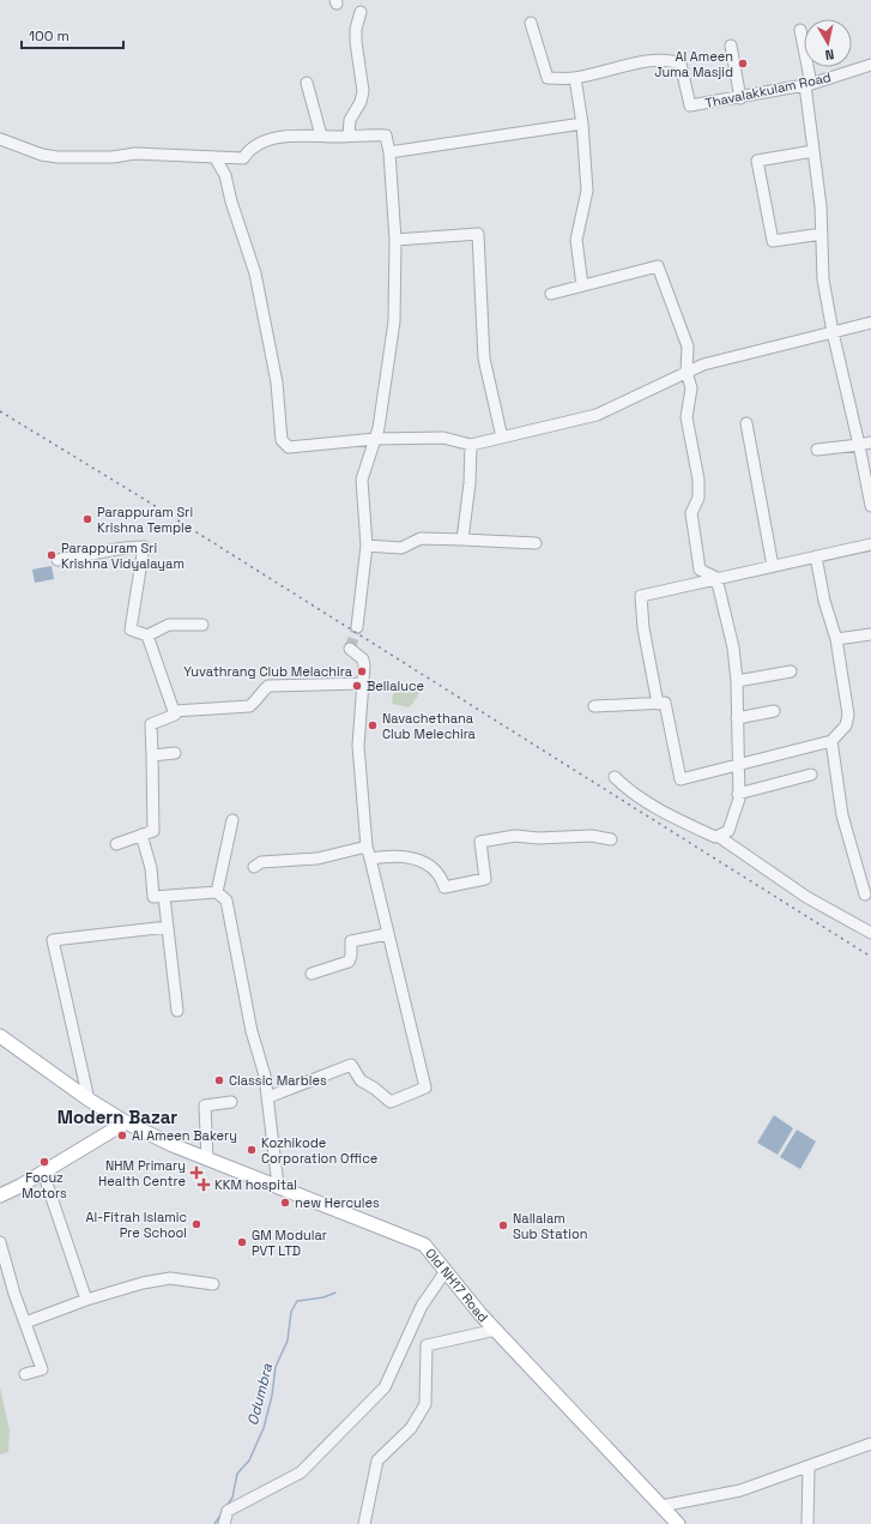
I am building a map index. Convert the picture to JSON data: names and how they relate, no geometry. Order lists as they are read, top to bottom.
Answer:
{
  "streets": {
    "main road": ["Old NH17 Road"],
    "street": ["Thavalakkulam Road"]
  },
  "districts": ["Modern Bazar"],
  "water": ["Odumbra"],
  "places": {
    "other": [
      "Al Ameen Juma Masjid",
      "Parappuram Sri Krishna Temple",
      "Parappuram Sri Krishna Vidyalayam",
      "Yuvathrang Club Melachira",
      "Bellaluce",
      "Navachethana Club Melechira",
      "Classic Marbles",
      "Al Ameen Bakery",
      "Kozhikode Corporation Office",
      "Focuz Motors",
      "new Hercules",
      "Al-Fitrah Islamic Pre School",
      "Nallalam Sub Station",
      "GM Modular PVT LTD"
    ],
    "health": ["NHM Primary Health Centre", "KKM hospital"]
  },
  "scale_bar": "100 m",
  "north": "bottom"
}
